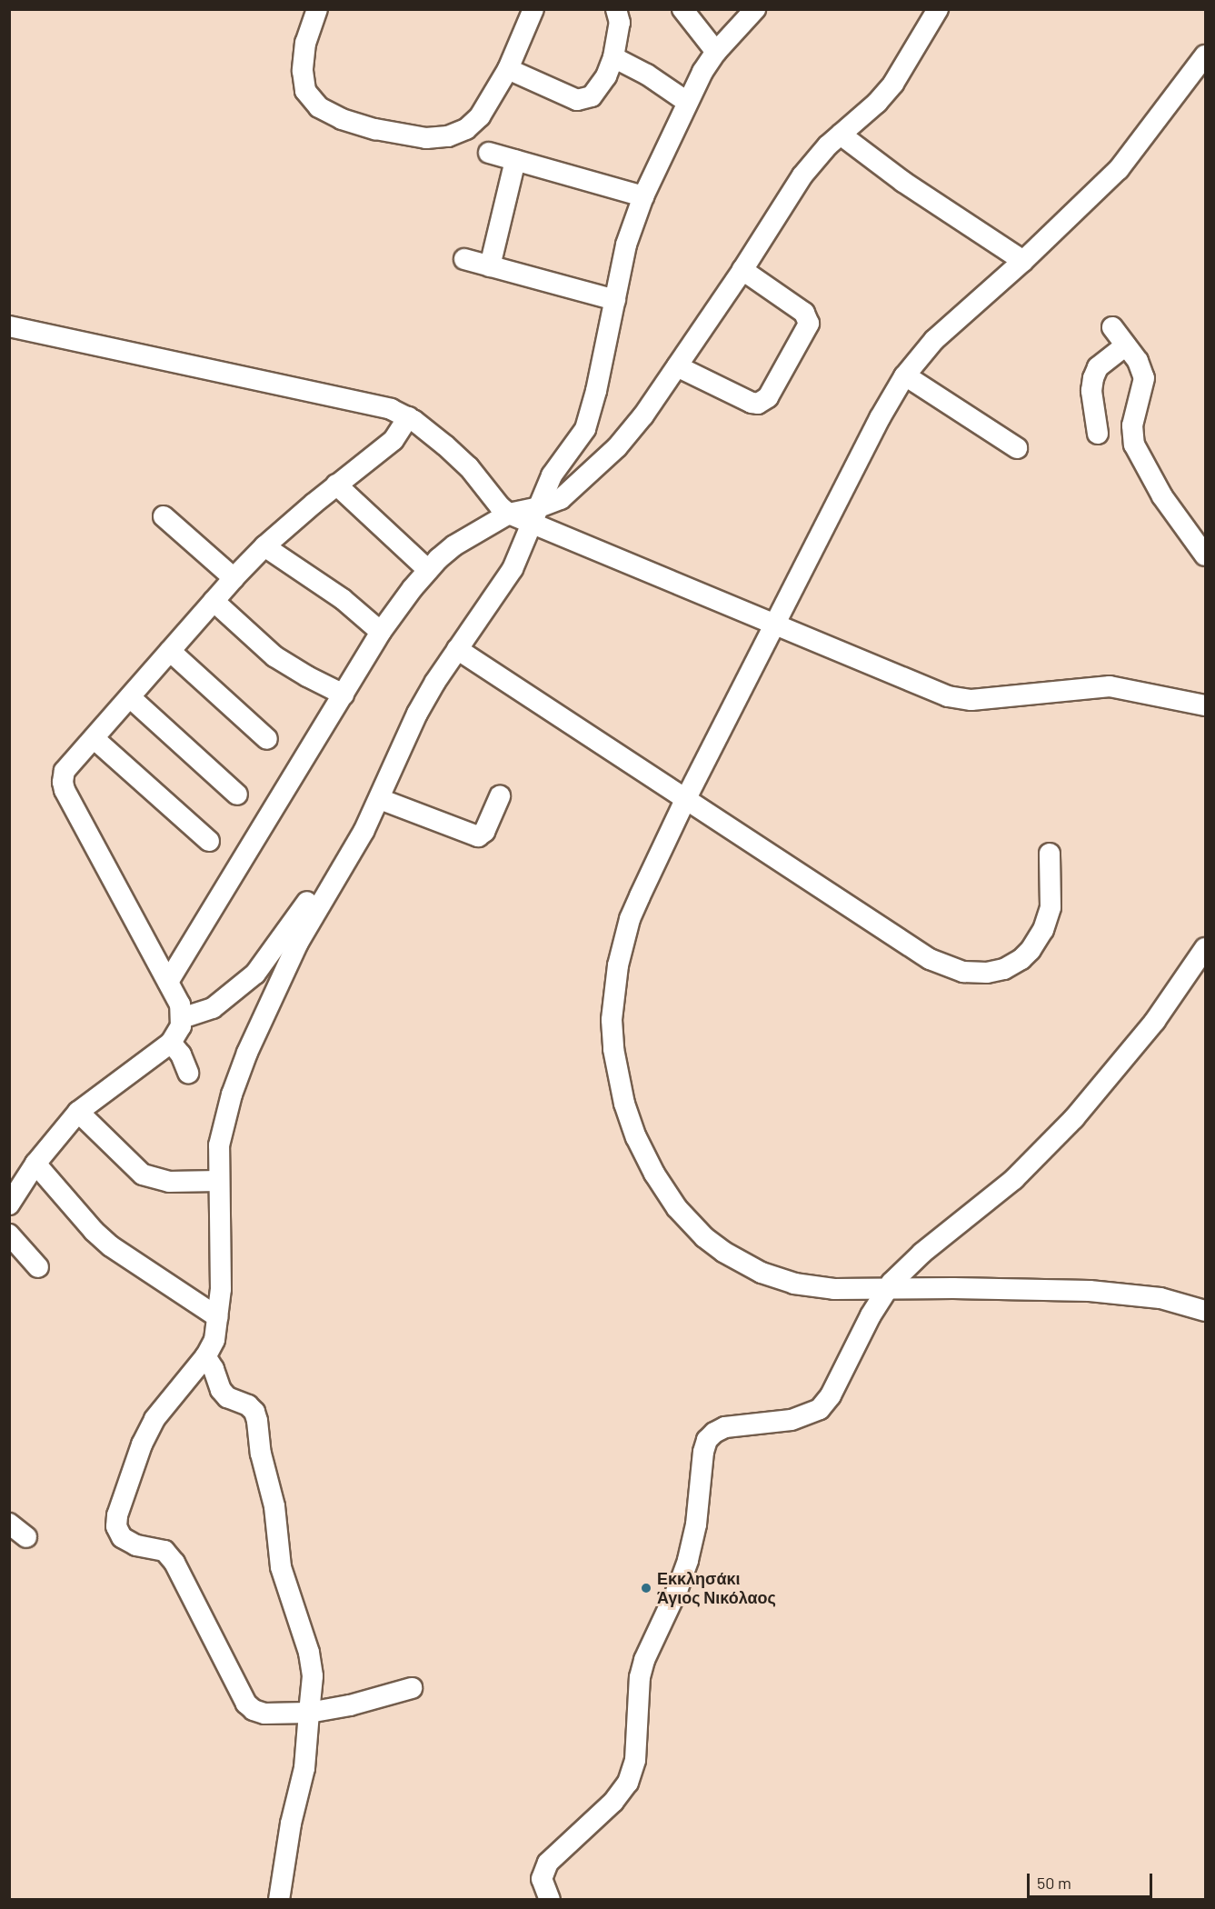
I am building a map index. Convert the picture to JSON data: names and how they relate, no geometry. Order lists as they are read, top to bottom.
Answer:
{
  "places": ["Εκκλησάκι Άγιος Νικόλαος"],
  "scale_bar": "50 m"
}
